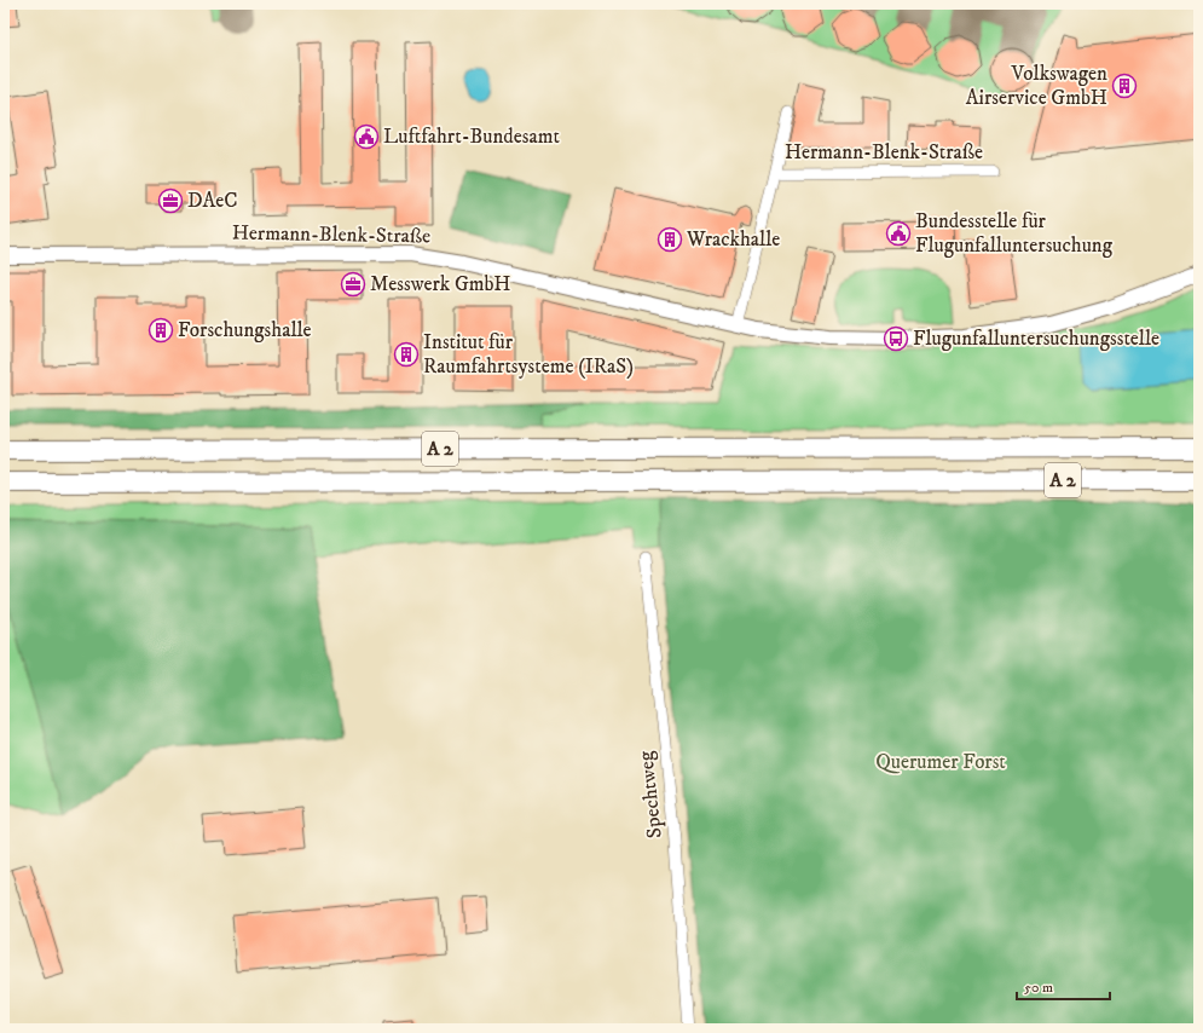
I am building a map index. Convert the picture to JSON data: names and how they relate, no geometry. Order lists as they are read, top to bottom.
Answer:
{
  "streets": {
    "highway": ["A 2"],
    "street": ["Hermann-Blenk-Straße", "Spechtweg"]
  },
  "parks": ["Querumer Forst"],
  "places": {
    "building": [
      "Volkswagen Airservice GmbH",
      "Wrackhalle",
      "Forschungshalle",
      "Institut für Raumfahrtsysteme (IRaS)"
    ],
    "public building": ["Luftfahrt-Bundesamt", "Bundesstelle für Flugunfalluntersuchung"],
    "office": ["DAeC", "Messwerk GmbH"],
    "bus stop": ["Flugunfalluntersuchungsstelle"]
  },
  "scale_bar": "50 m"
}
